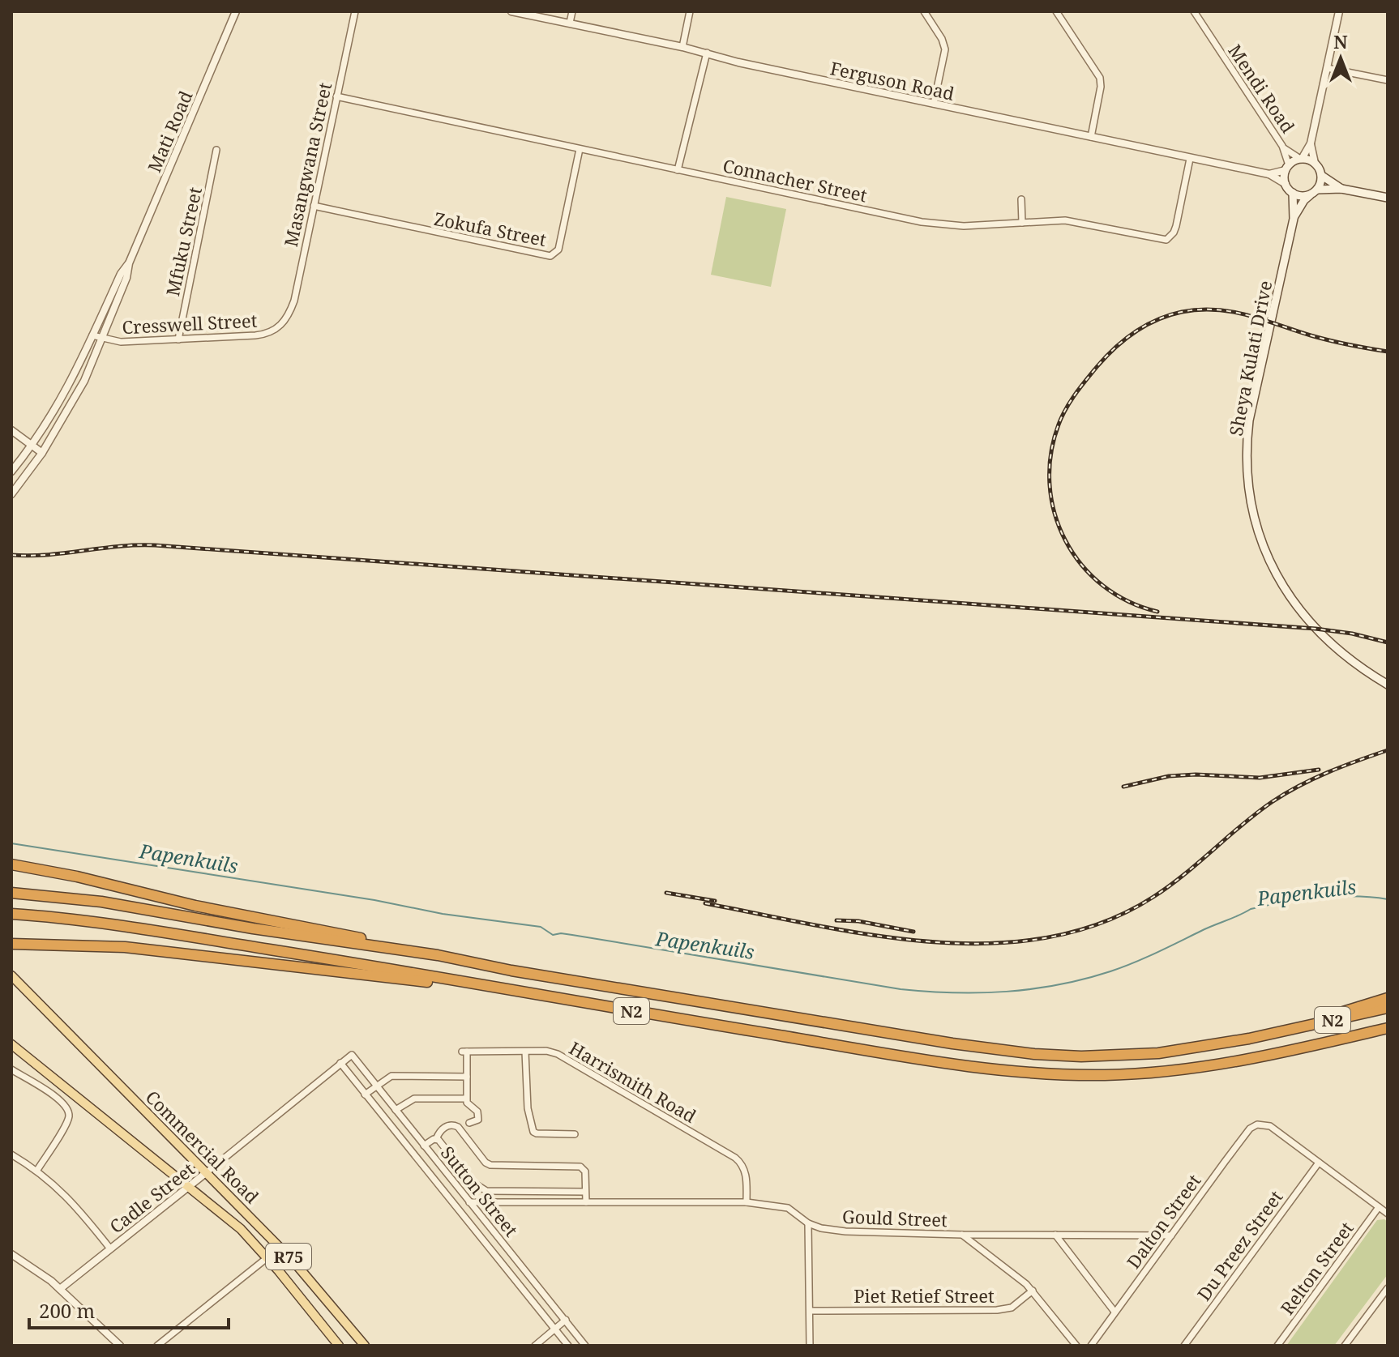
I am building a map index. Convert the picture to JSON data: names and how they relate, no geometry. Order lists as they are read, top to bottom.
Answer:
{
  "streets": {
    "highway": ["N2"],
    "main road": ["Sheya Kulati Drive", "Commercial Road", "R75"],
    "street": [
      "Ferguson Road",
      "Mendi Road",
      "Mati Road",
      "Masangwana Street",
      "Connacher Street",
      "Zokufa Street",
      "Mfuku Street",
      "Cresswell Street",
      "Harrismith Road",
      "Sutton Street",
      "Cadle Street",
      "Gould Street",
      "Dalton Street",
      "Du Preez Street",
      "Relton Street",
      "Piet Retief Street"
    ]
  },
  "crossings": [
    ["Ferguson Road", "Mendi Road"],
    ["Ferguson Road", "Connacher Street"],
    ["Ferguson Road", "Sheya Kulati Drive"],
    ["Mendi Road", "Sheya Kulati Drive"],
    ["Mati Road", "Cresswell Street"],
    ["Masangwana Street", "Connacher Street"],
    ["Masangwana Street", "Zokufa Street"],
    ["Masangwana Street", "Cresswell Street"],
    ["Connacher Street", "Zokufa Street"],
    ["Mfuku Street", "Cresswell Street"],
    ["Harrismith Road", "Gould Street"],
    ["Commercial Road", "Cadle Street"],
    ["Sutton Street", "Cadle Street"],
    ["Sutton Street", "Gould Street"],
    ["Gould Street", "Dalton Street"],
    ["Dalton Street", "Du Preez Street"]
  ],
  "water": ["Papenkuils"],
  "scale_bar": "200 m",
  "north": "top"
}
